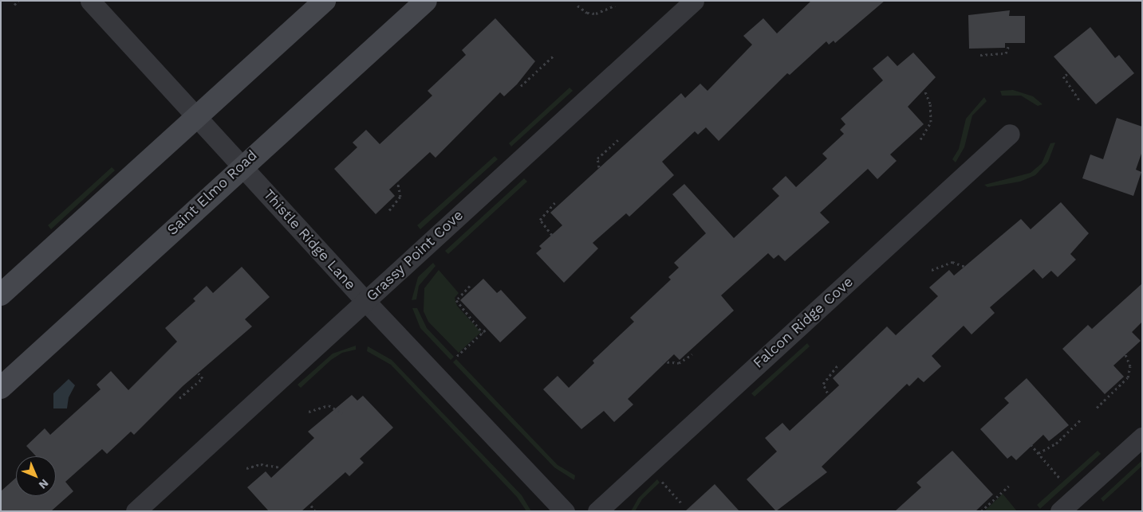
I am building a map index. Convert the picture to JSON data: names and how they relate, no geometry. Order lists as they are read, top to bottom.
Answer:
{
  "streets": {
    "main road": ["Saint Elmo Road"],
    "street": ["Thistle Ridge Lane", "Grassy Point Cove", "Falcon Ridge Cove"]
  },
  "crossings": [
    ["Saint Elmo Road", "Thistle Ridge Lane"],
    ["Thistle Ridge Lane", "Grassy Point Cove"]
  ],
  "north": "bottom right"
}
